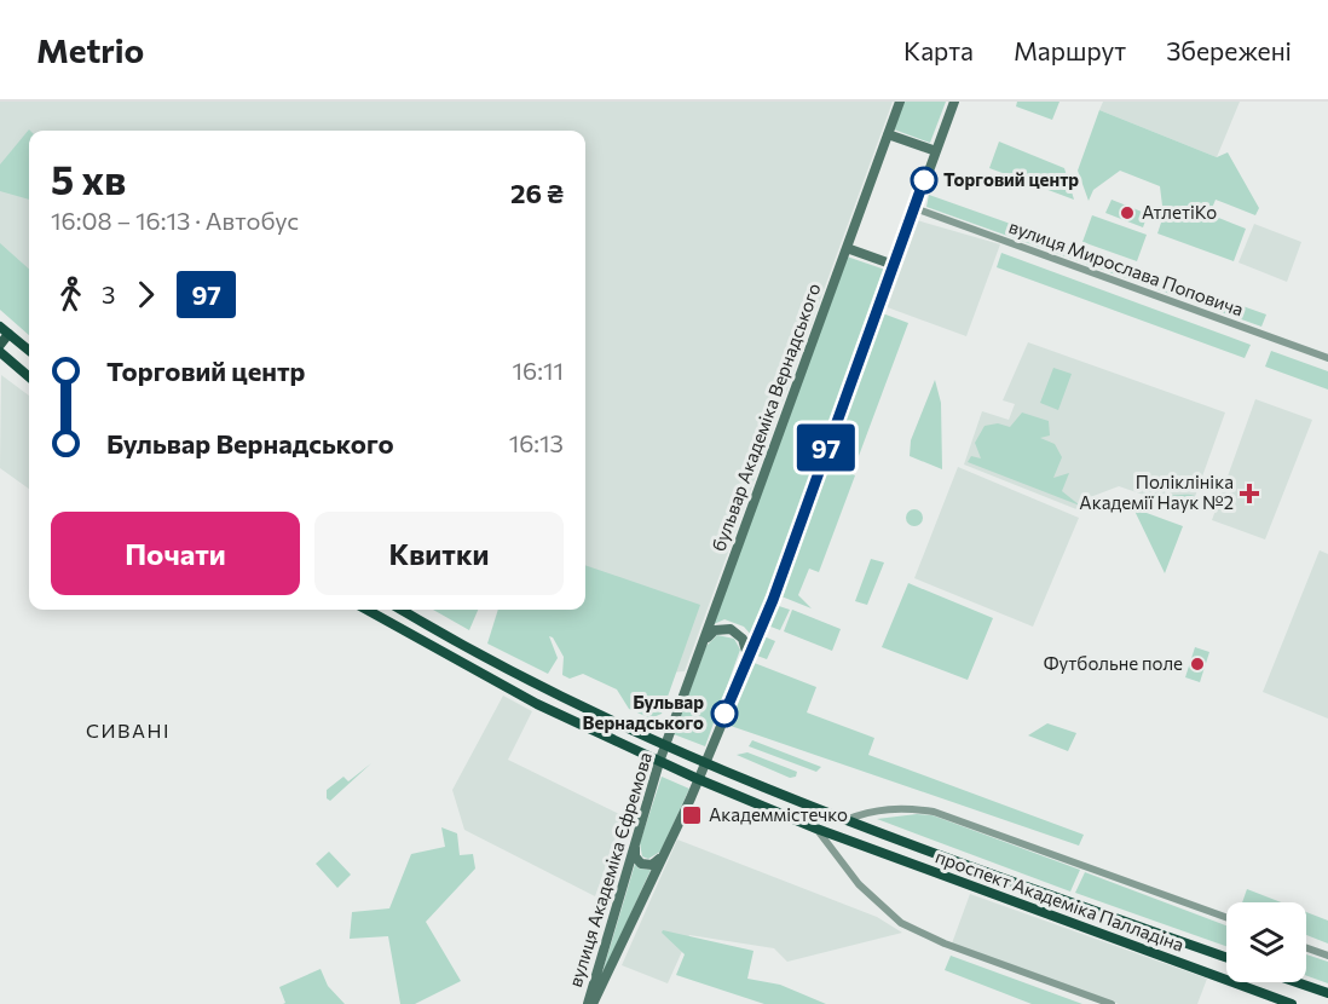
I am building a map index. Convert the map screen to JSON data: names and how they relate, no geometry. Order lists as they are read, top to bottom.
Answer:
{
  "streets": {
    "highway": ["проспект Академіка Палладіна"],
    "main road": ["бульвар Академіка Вернадського", "вулиця Академіка Єфремова"],
    "street": ["вулиця Мирослава Поповича"]
  },
  "crossings": [
    ["бульвар Академіка Вернадського", "вулиця Академіка Єфремова"],
    ["бульвар Академіка Вернадського", "проспект Академіка Палладіна"],
    ["вулиця Академіка Єфремова", "проспект Академіка Палладіна"]
  ],
  "districts": ["СИВАНІ"],
  "places": {
    "other": [
      "Торговий центр",
      "АтлетіКо",
      "Футбольне поле",
      "Бульвар Вернадського"
    ],
    "health": ["Поліклініка Академії Наук №2"],
    "transit": ["Академмістечко"]
  },
  "lines": ["bus line 97"],
  "page": {
    "header": "Metrio",
    "nav": ["Карта", "Маршрут", "Збережені"],
    "on_map": "97",
    "heading": ["5 хв", "16:08 – 16:13 · Автобус", "26 ₴"],
    "legs": ["3", "97"],
    "list": [
      {
        "name": "Торговий центр",
        "value": "16:11"
      },
      {
        "name": "Бульвар Вернадського",
        "value": "16:13"
      }
    ],
    "buttons": ["Почати", "Квитки"]
  }
}
